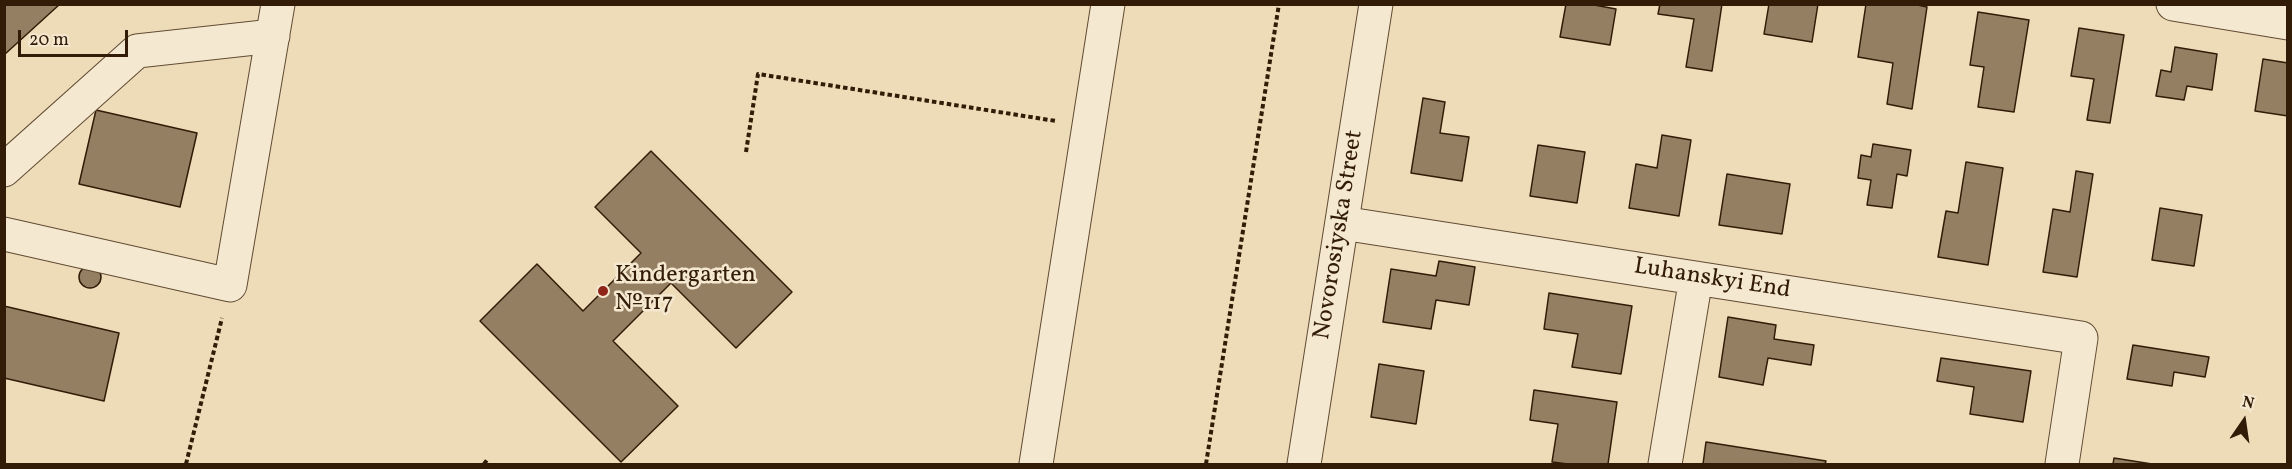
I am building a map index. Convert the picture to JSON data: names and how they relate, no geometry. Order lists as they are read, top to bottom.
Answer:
{
  "streets": {
    "street": ["Novorosiyska Street", "Luhanskyi End"]
  },
  "crossings": [
    ["Novorosiyska Street", "Luhanskyi End"]
  ],
  "places": ["Kindergarten №117"],
  "scale_bar": "20 m",
  "north": "top"
}
